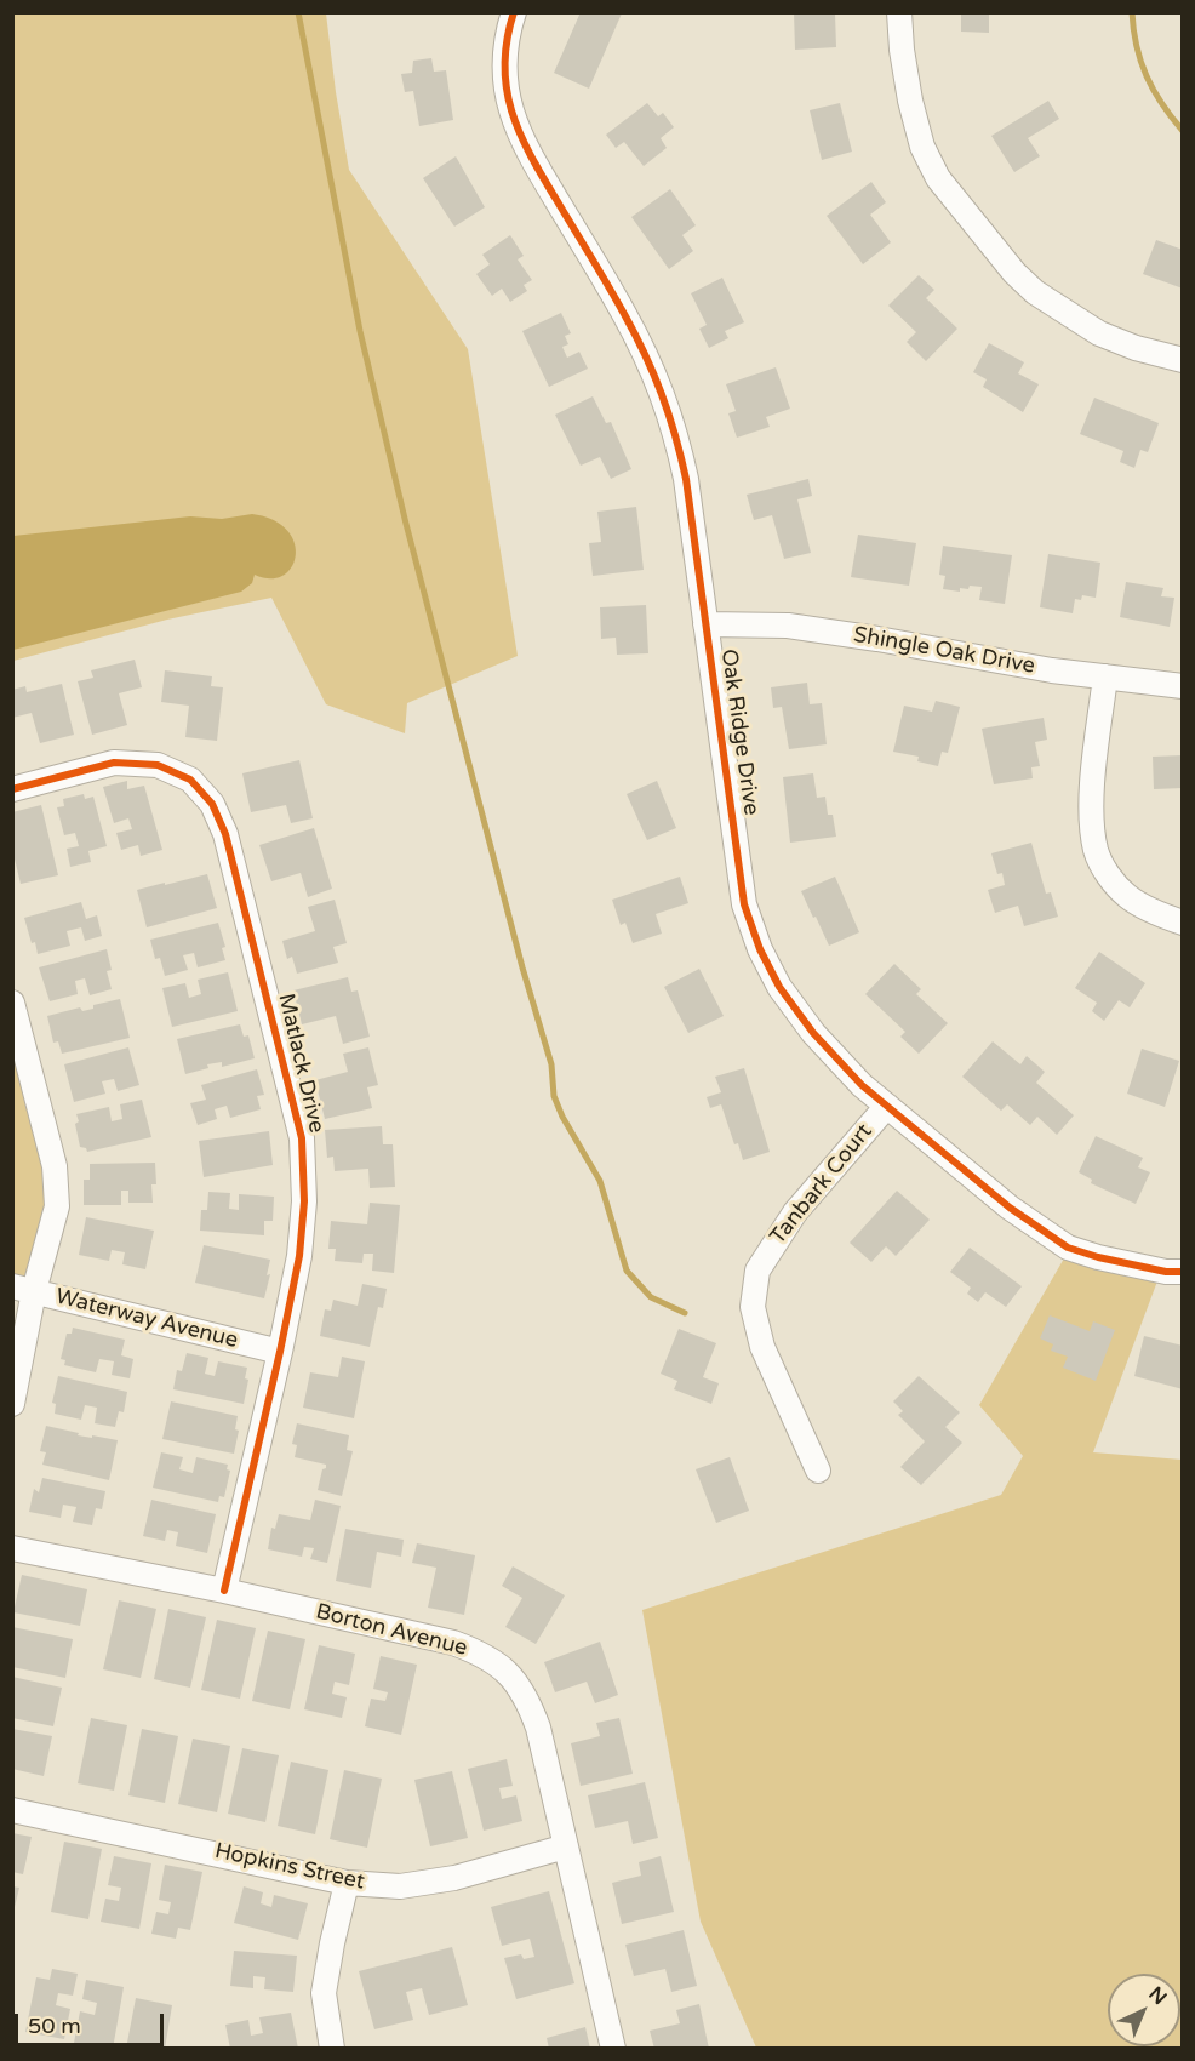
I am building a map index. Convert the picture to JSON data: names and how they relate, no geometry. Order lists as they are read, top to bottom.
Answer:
{
  "streets": {
    "street": [
      "Shingle Oak Drive",
      "Oak Ridge Drive",
      "Matlack Drive",
      "Tanbark Court",
      "Waterway Avenue",
      "Borton Avenue",
      "Hopkins Street"
    ]
  },
  "crossings": [
    ["Shingle Oak Drive", "Oak Ridge Drive"],
    ["Oak Ridge Drive", "Tanbark Court"],
    ["Matlack Drive", "Waterway Avenue"],
    ["Matlack Drive", "Borton Avenue"],
    ["Borton Avenue", "Hopkins Street"]
  ],
  "scale_bar": "50 m",
  "north": "top right"
}
